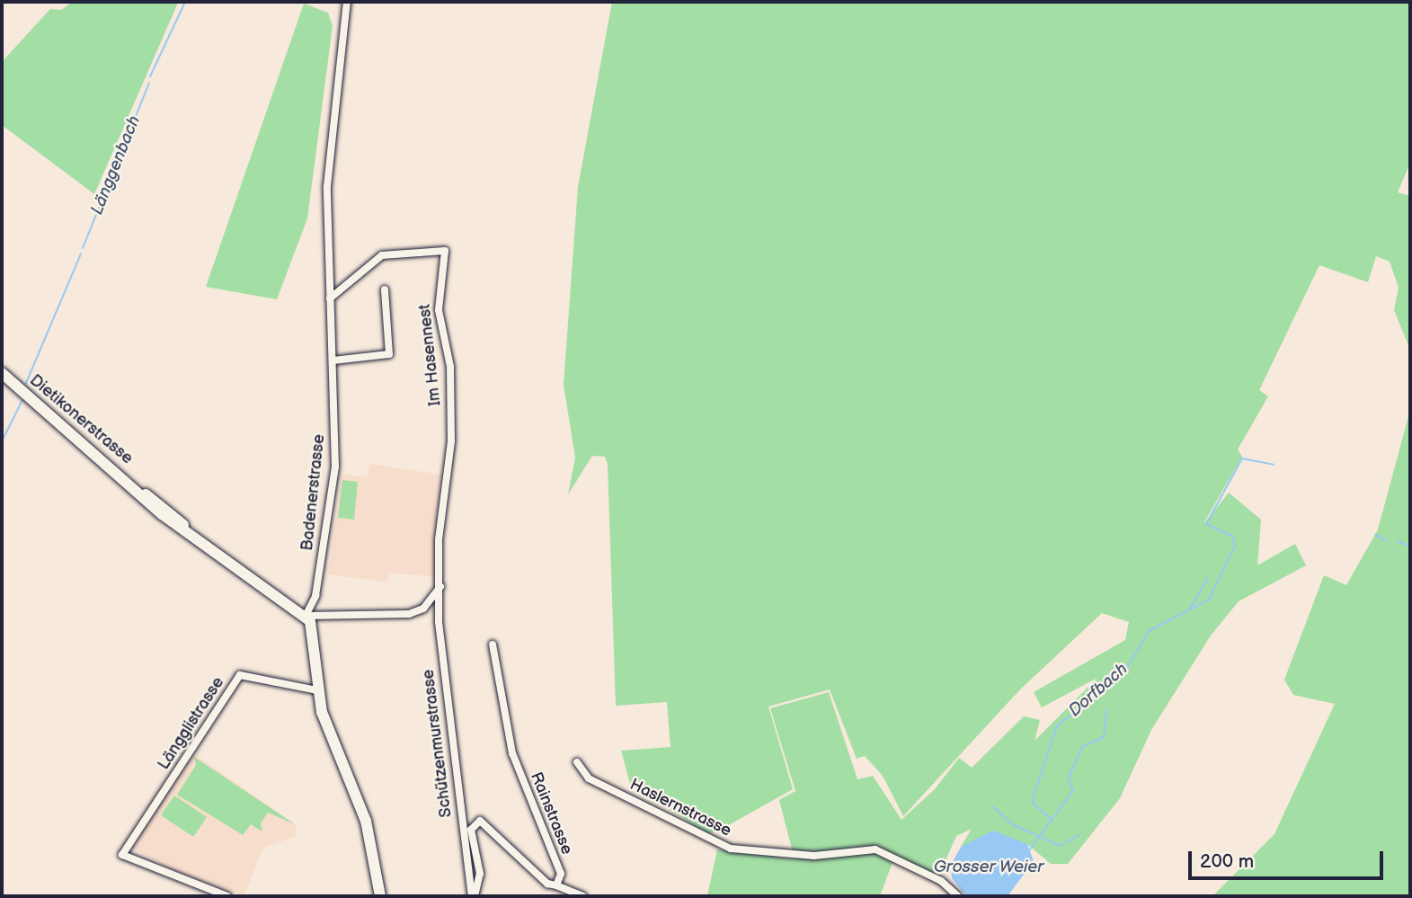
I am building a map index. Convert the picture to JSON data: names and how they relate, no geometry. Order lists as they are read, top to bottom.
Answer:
{
  "streets": {
    "street": [
      "Im Hasennest",
      "Dietikonerstrasse",
      "Badenerstrasse",
      "Längglistrasse",
      "Schützenmurstrasse",
      "Haslernstrasse",
      "Rainstrasse"
    ]
  },
  "crossings": [
    ["Im Hasennest", "Badenerstrasse"],
    ["Im Hasennest", "Schützenmurstrasse"],
    ["Dietikonerstrasse", "Badenerstrasse"]
  ],
  "water": ["Länggenbach", "Dorfbach", "Grosser Weier"],
  "scale_bar": "200 m"
}
